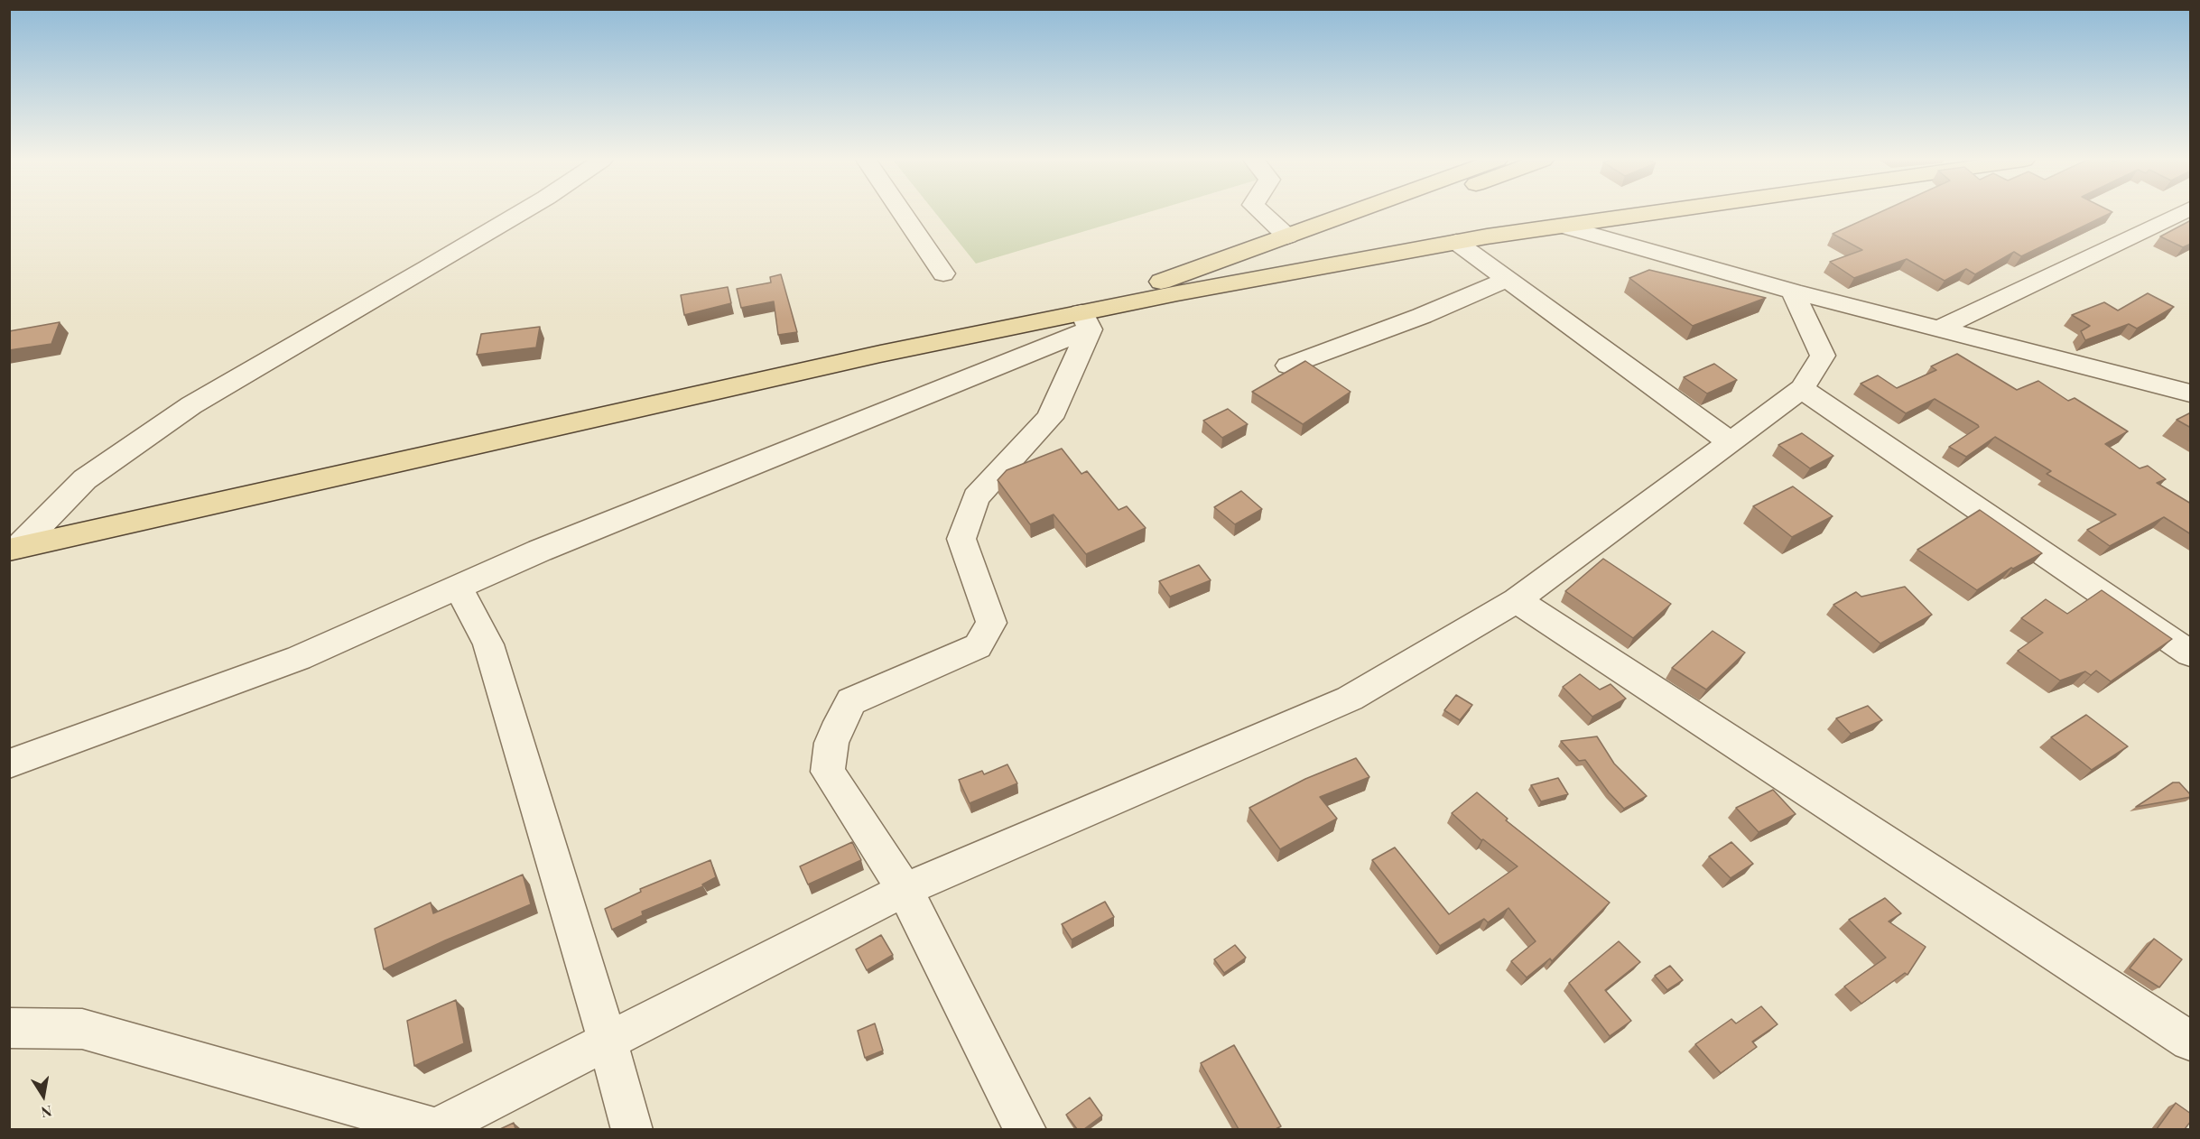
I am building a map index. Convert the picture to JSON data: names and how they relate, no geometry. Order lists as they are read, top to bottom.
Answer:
{
  "north": "bottom"
}
